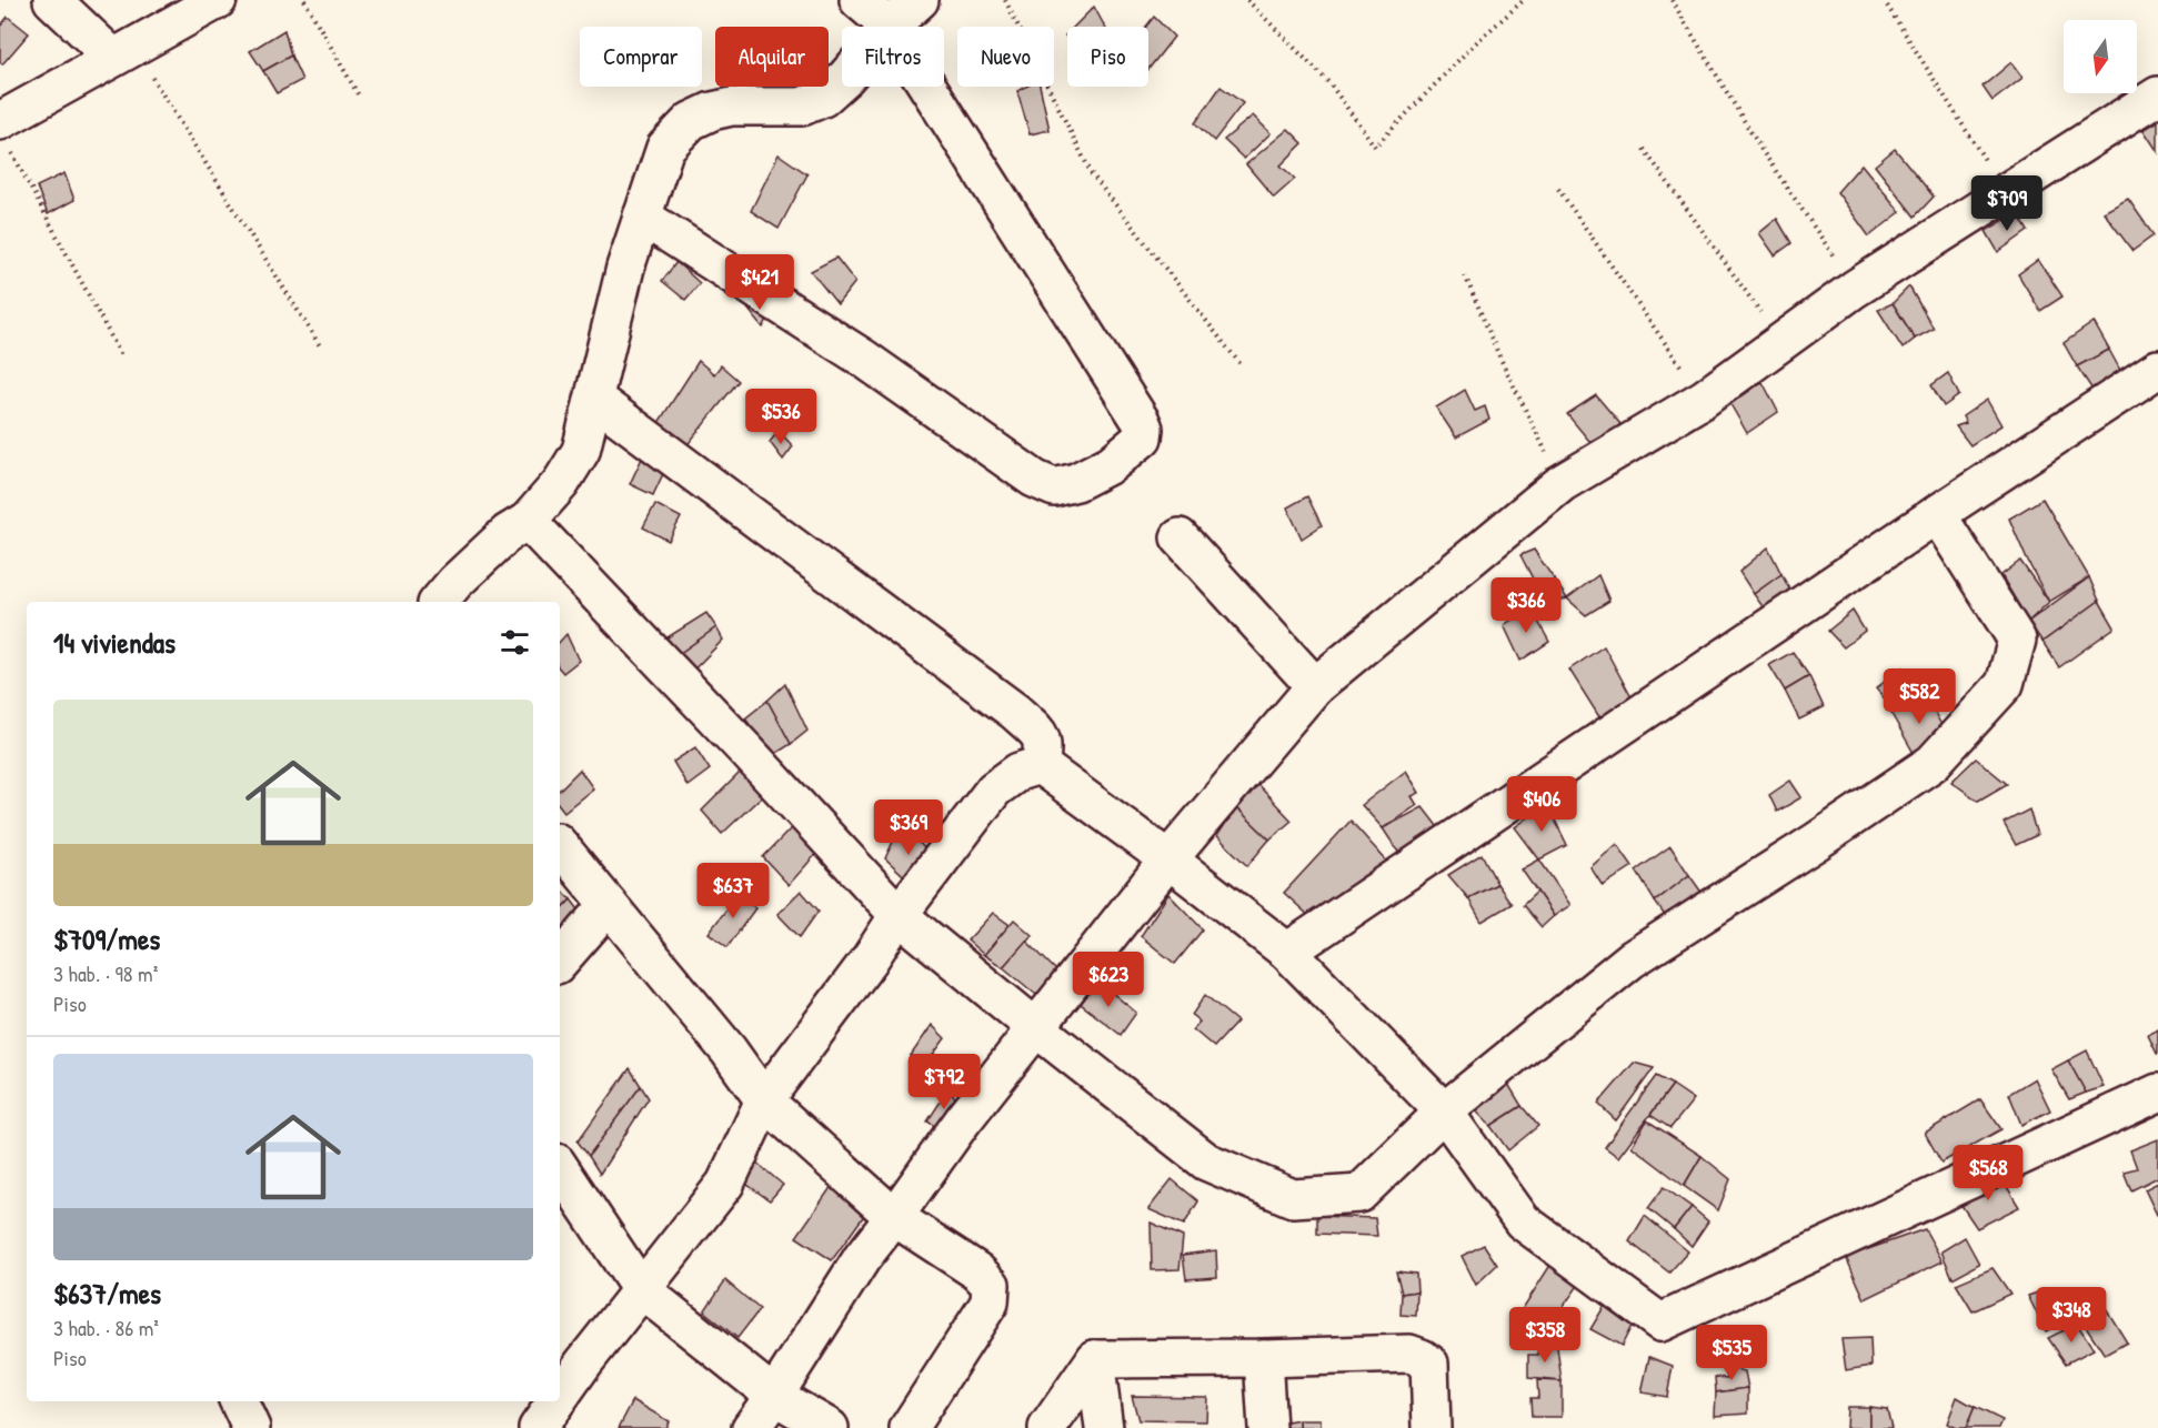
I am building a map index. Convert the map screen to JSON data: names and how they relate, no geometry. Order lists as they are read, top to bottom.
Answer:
{
  "north": "bottom",
  "page": {
    "chip": [
      "Comprar",
      "Alquilar",
      "Filtros",
      "Nuevo",
      "Piso"
    ],
    "price": [
      "$709",
      "$421",
      "$536",
      "$366",
      "$582",
      "$406",
      "$369",
      "$637",
      "$623",
      "$792",
      "$568",
      "$348",
      "$358",
      "$535"
    ],
    "heading": "14 viviendas",
    "list": [
      {
        "name": "$709/mes",
        "note": "3 hab. · 98 m² · Piso"
      },
      {
        "name": "$637/mes",
        "note": "3 hab. · 86 m² · Piso"
      }
    ]
  }
}
